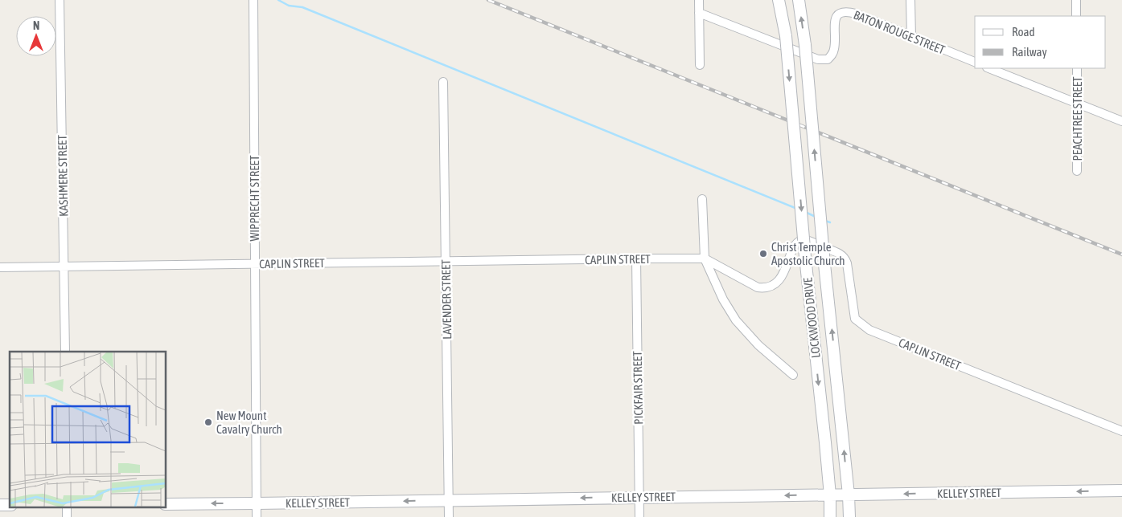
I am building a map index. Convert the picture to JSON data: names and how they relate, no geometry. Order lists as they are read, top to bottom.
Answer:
{
  "streets": {
    "main road": ["LOCKWOOD DRIVE", "KELLEY STREET"],
    "street": [
      "BATON ROUGE STREET",
      "PEACHTREE STREET",
      "KASHMERE STREET",
      "WIPPRECHT STREET",
      "CAPLIN STREET",
      "LAVENDER STREET",
      "PICKFAIR STREET"
    ]
  },
  "crossings": [
    ["KASHMERE STREET", "CAPLIN STREET"],
    ["WIPPRECHT STREET", "CAPLIN STREET"],
    ["WIPPRECHT STREET", "KELLEY STREET"],
    ["CAPLIN STREET", "LAVENDER STREET"],
    ["CAPLIN STREET", "PICKFAIR STREET"],
    ["LAVENDER STREET", "KELLEY STREET"],
    ["LOCKWOOD DRIVE", "KELLEY STREET"],
    ["PICKFAIR STREET", "KELLEY STREET"]
  ],
  "one_way": ["KELLEY STREET"],
  "places": ["Christ Temple Apostolic Church", "New Mount Cavalry Church"],
  "legend": ["Road", "Railway"],
  "north": "top"
}
